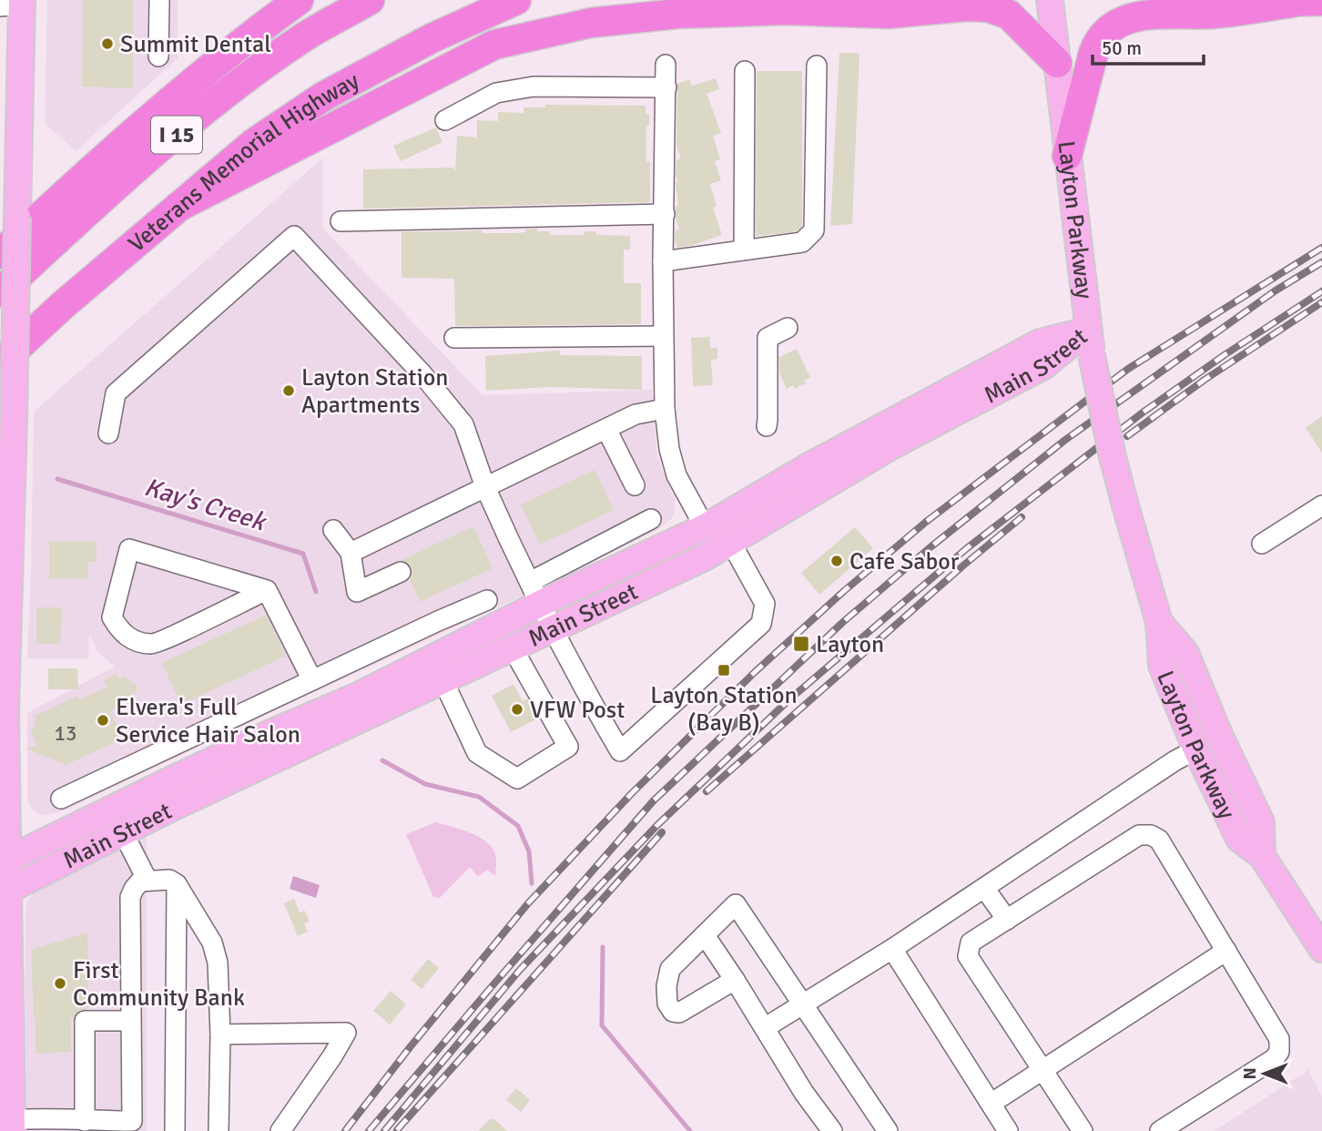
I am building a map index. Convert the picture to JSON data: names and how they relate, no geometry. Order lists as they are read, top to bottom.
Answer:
{
  "streets": {
    "highway": ["I 15", "Veterans Memorial Highway"],
    "main road": ["Layton Parkway", "Main Street"]
  },
  "crossings": [
    ["Layton Parkway", "Main Street"]
  ],
  "water": ["Kay's Creek"],
  "places": {
    "other": [
      "Summit Dental",
      "Layton Station Apartments",
      "Cafe Sabor",
      "VFW Post",
      "Elvera's Full Service Hair Salon",
      "First Community Bank"
    ],
    "transit": ["Layton", "Layton Station (Bay B)"]
  },
  "house_numbers": ["13"],
  "scale_bar": "50 m",
  "north": "left"
}
